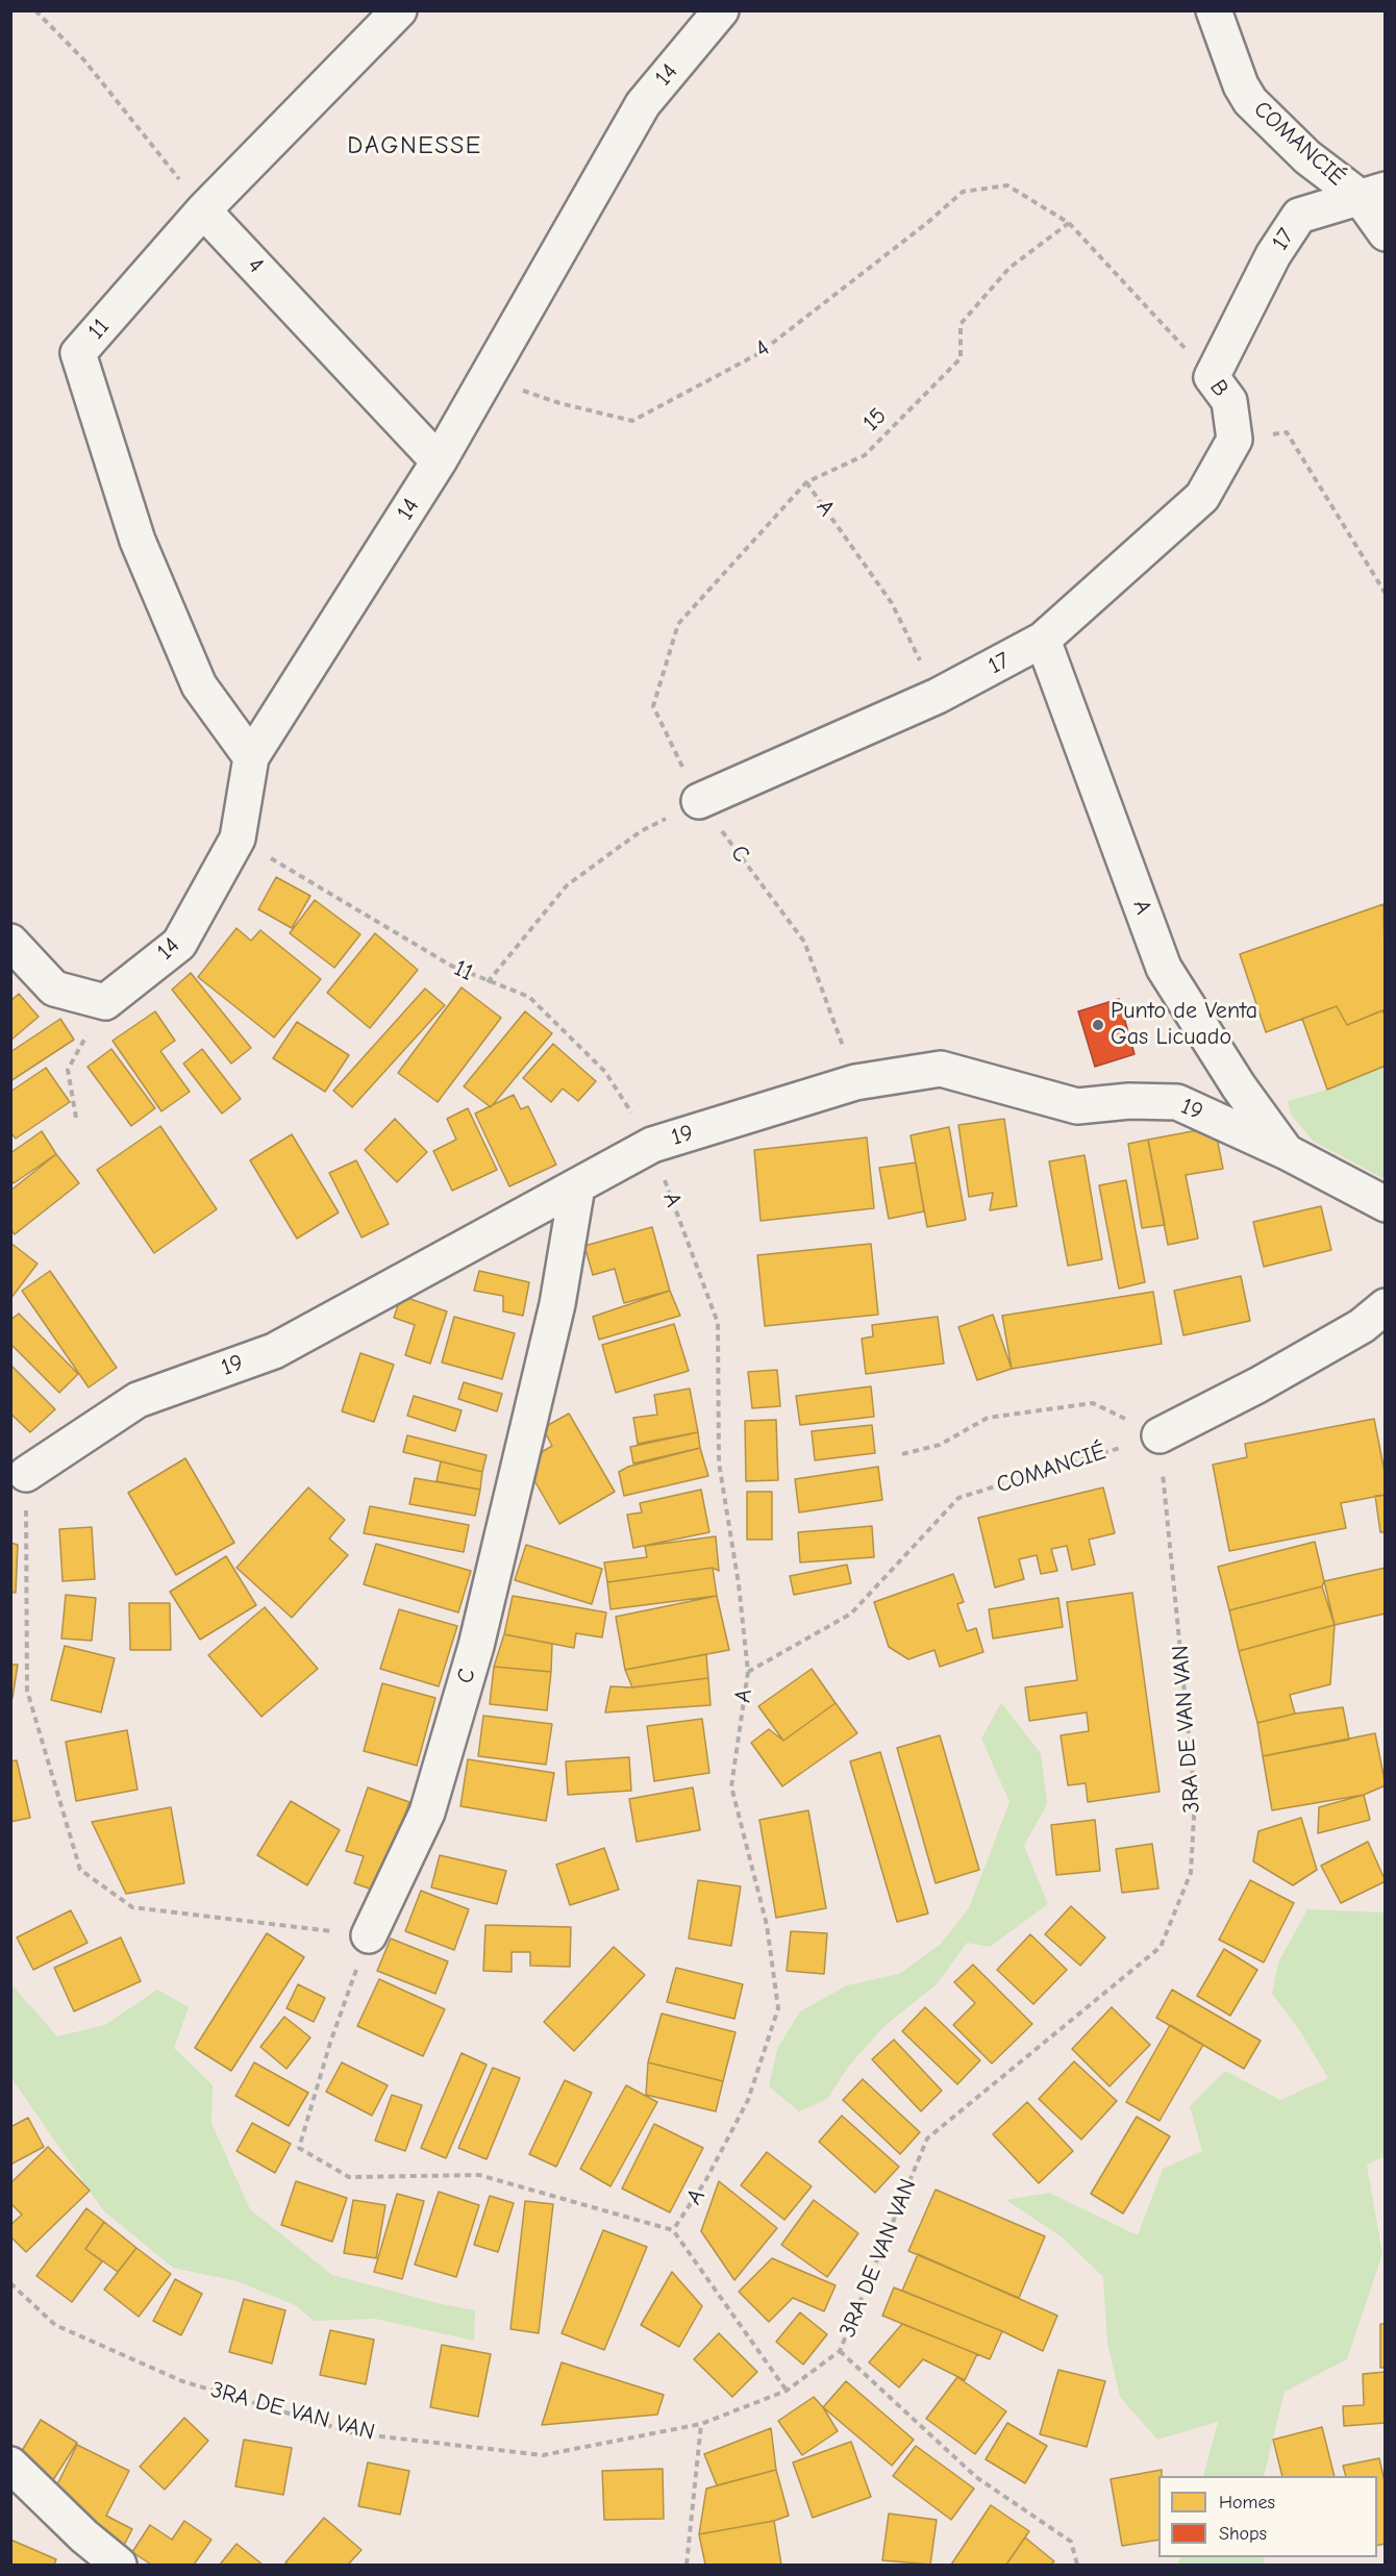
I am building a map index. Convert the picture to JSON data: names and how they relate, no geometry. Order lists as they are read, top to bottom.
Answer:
{
  "streets": {
    "street": [
      "14",
      "COMANCIÉ",
      "17",
      "4",
      "11",
      "B",
      "A",
      "C",
      "19"
    ],
    "path": ["15", "3RA DE VAN VAN"]
  },
  "crossings": [
    ["14", "4"],
    ["14", "11"],
    ["COMANCIÉ", "17"],
    ["COMANCIÉ", "A"],
    ["COMANCIÉ", "3RA DE VAN VAN"],
    ["17", "B"],
    ["17", "A"],
    ["17", "C"],
    ["4", "11"],
    ["4", "B"],
    ["11", "A"],
    ["11", "19"],
    ["B", "15"],
    ["15", "A"],
    ["15", "C"],
    ["A", "C"],
    ["A", "19"],
    ["A", "3RA DE VAN VAN"],
    ["C", "19"]
  ],
  "districts": ["DAGNESSE"],
  "places": ["Punto de Venta Gas Licuado"],
  "legend": ["Homes", "Shops"]
}
